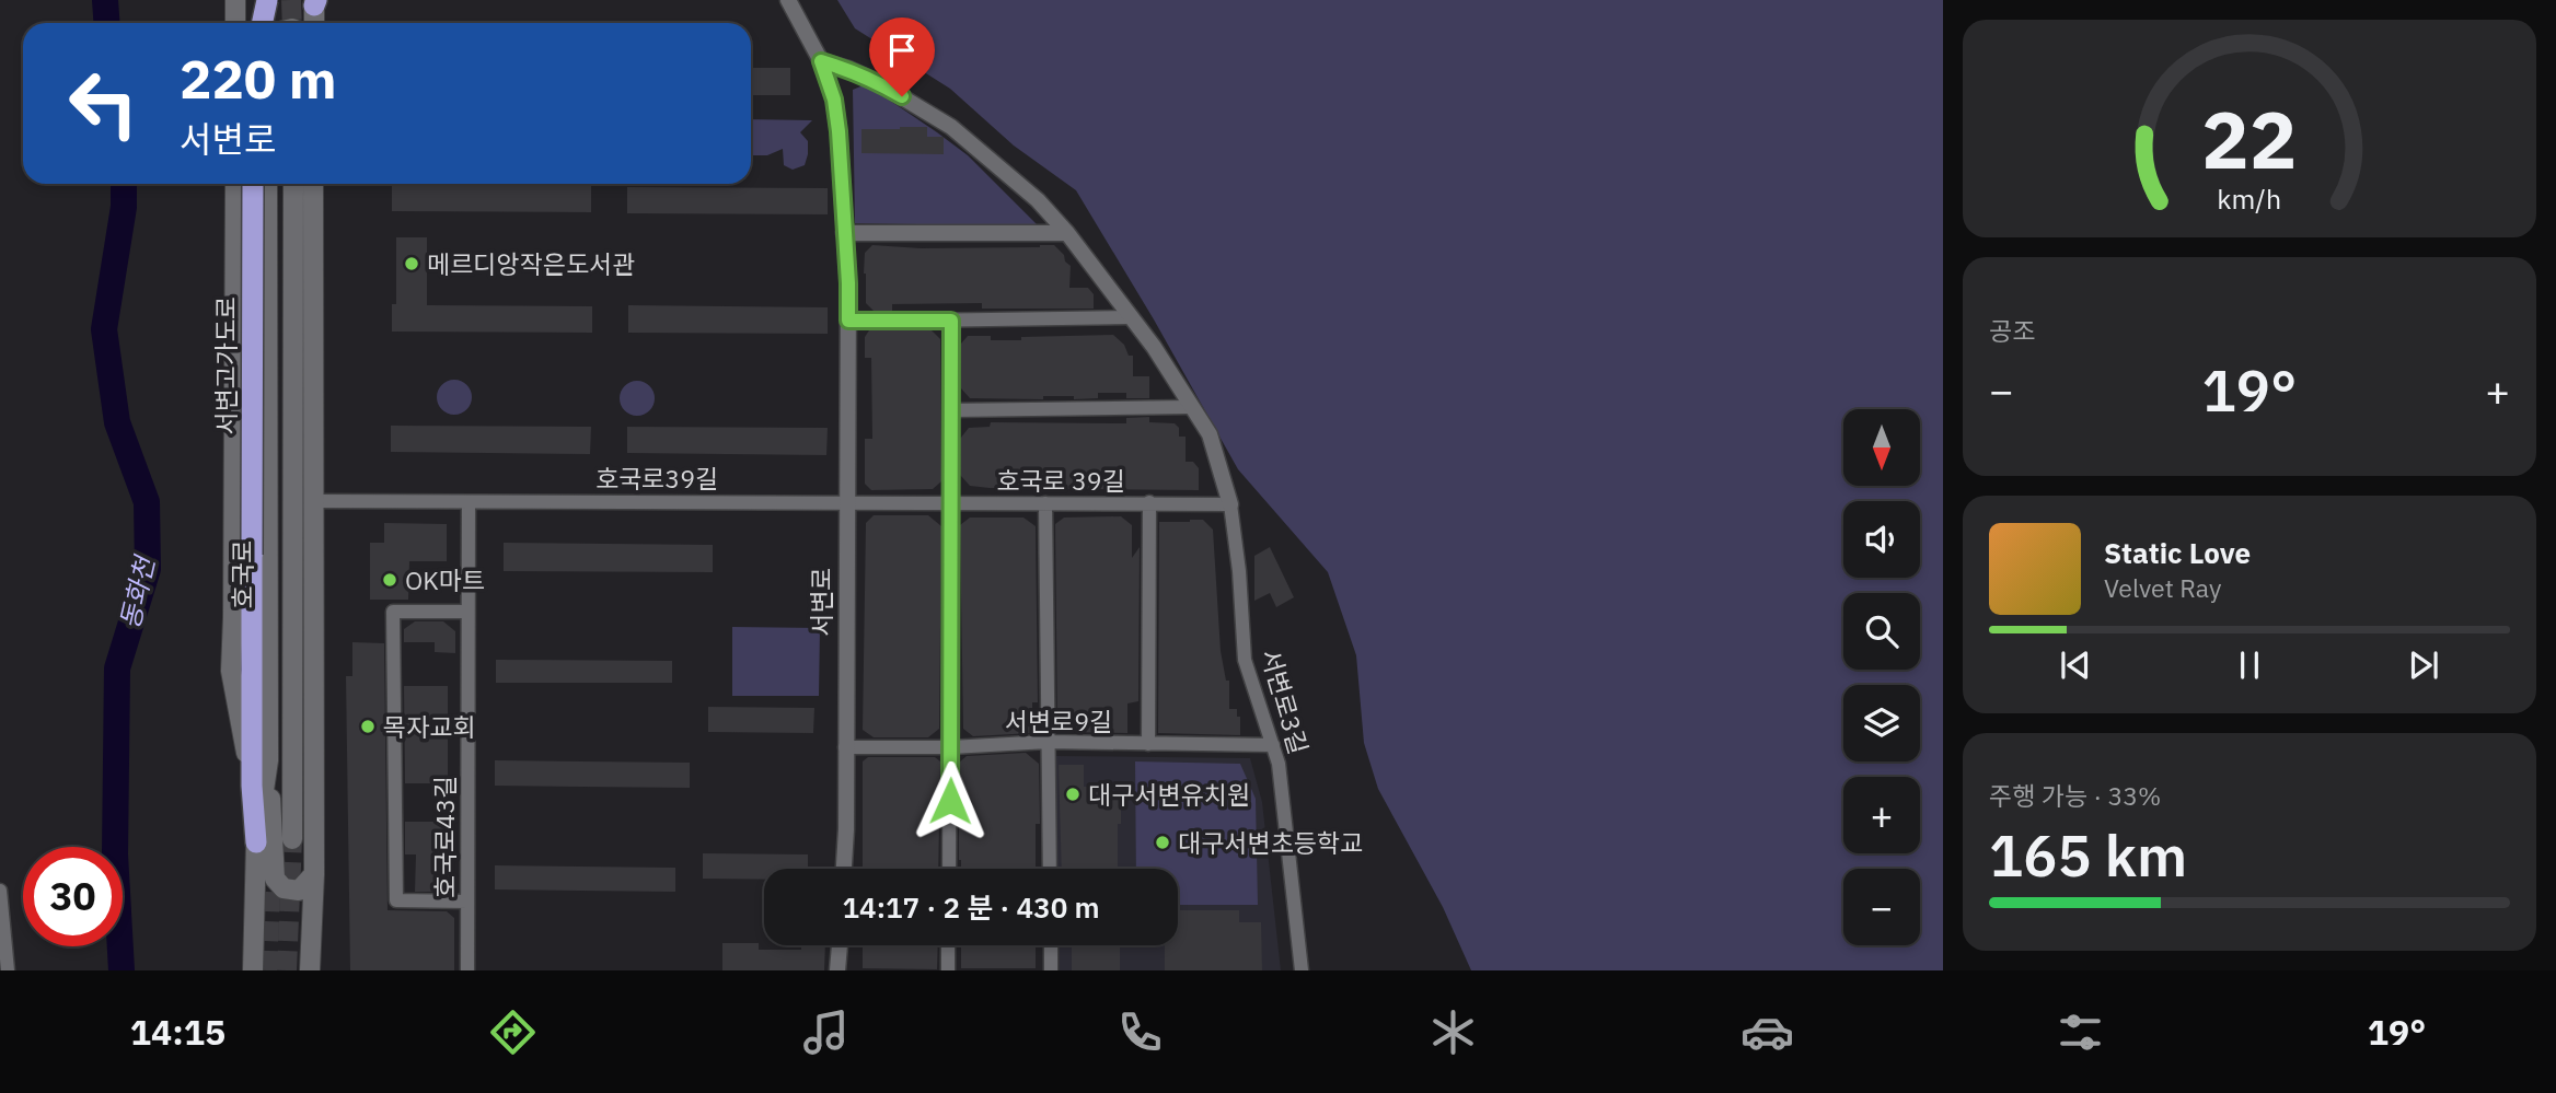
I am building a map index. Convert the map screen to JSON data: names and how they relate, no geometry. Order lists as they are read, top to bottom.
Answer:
{
  "streets": {
    "highway": ["서변고가도로"],
    "main road": ["호국로"],
    "street": [
      "호국로39길",
      "호국로 39길",
      "서변로",
      "서변로3길",
      "서변로9길",
      "호국로43길"
    ]
  },
  "crossings": [
    ["서변고가도로", "호국로"],
    ["호국로39길", "호국로 39길"],
    ["호국로39길", "서변로"],
    ["호국로 39길", "서변로"],
    ["호국로 39길", "서변로3길"],
    ["서변로", "서변로3길"],
    ["서변로", "서변로9길"],
    ["서변로3길", "서변로9길"]
  ],
  "water": ["동화천"],
  "places": [
    "메르디앙작은도서관",
    "OK마트",
    "목자교회",
    "대구서변유치원",
    "대구서변초등학교"
  ],
  "north": "bottom",
  "page": {
    "turn": ["220 m", "서변로"],
    "tile": [
      "공조",
      ["주행 가능 · 33%", "165 km"]
    ],
    "heat": ["−", "19°", "+"],
    "map_buttons": ["+", "−"],
    "song": ["Static Love", "Velvet Ray"],
    "limit": "30",
    "trip": "14:17 · 2 분 · 430 m",
    "tabs": ["14:15", "19°"],
    "gauge": ["22", "km/h"]
  }
}
